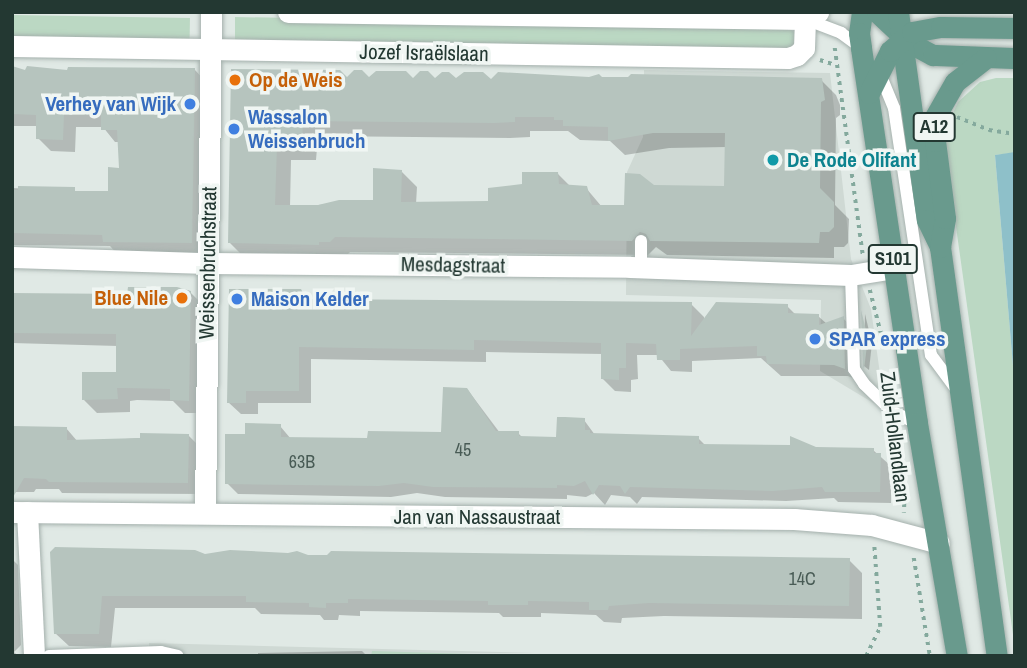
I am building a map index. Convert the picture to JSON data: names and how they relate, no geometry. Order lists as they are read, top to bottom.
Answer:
{
  "streets": {
    "main road": ["A12", "S101", "Zuid-Hollandlaan"],
    "street": [
      "Jozef Israëlslaan",
      "Weissenbruchstraat",
      "Mesdagstraat",
      "Jan van Nassaustraat"
    ]
  },
  "crossings": [
    ["Jozef Israëlslaan", "Weissenbruchstraat"],
    ["Jozef Israëlslaan", "Zuid-Hollandlaan"],
    ["A12", "S101"],
    ["Weissenbruchstraat", "Mesdagstraat"],
    ["Weissenbruchstraat", "Jan van Nassaustraat"],
    ["Mesdagstraat", "Zuid-Hollandlaan"],
    ["Zuid-Hollandlaan", "Jan van Nassaustraat"]
  ],
  "places": [
    "Op de Weis",
    "Verhey van Wijk",
    "Wassalon Weissenbruch",
    "De Rode Olifant",
    "Blue Nile",
    "Maison Kelder",
    "SPAR express"
  ],
  "house_numbers": ["45", "63B", "14C"]
}
